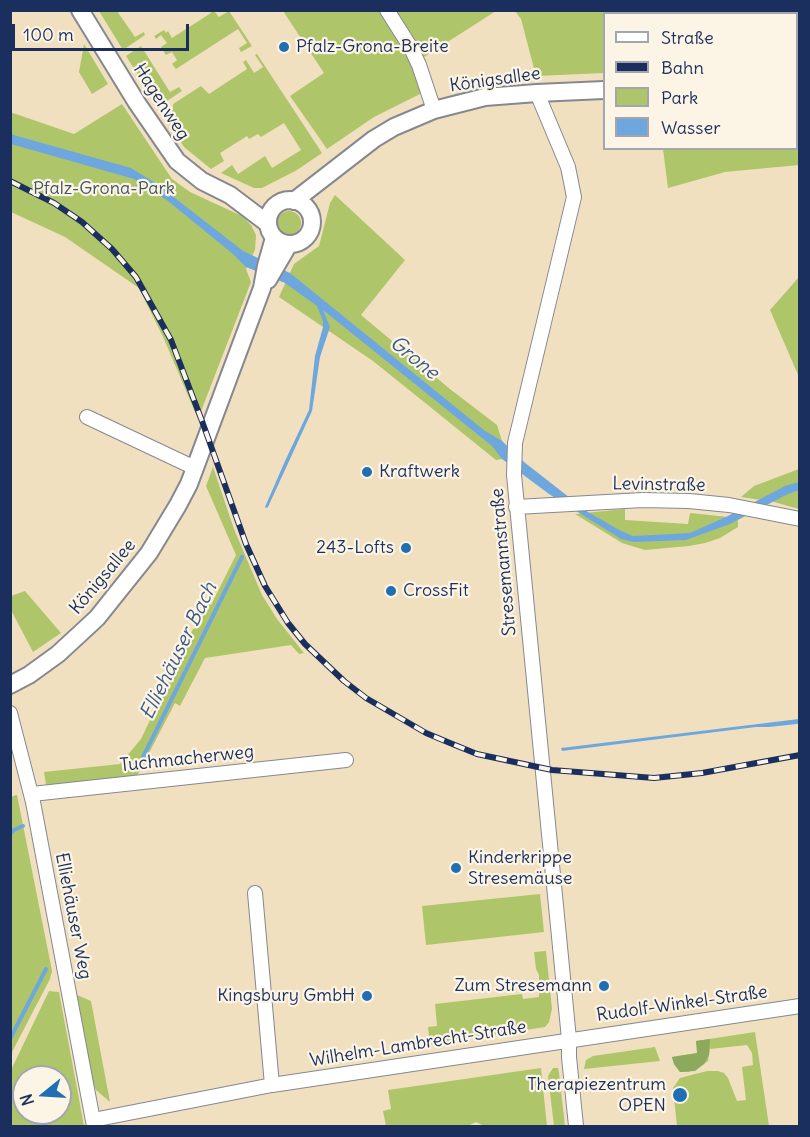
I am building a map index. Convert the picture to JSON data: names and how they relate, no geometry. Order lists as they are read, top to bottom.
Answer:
{
  "streets": {
    "street": [
      "Königsallee",
      "Hagenweg",
      "Levinstraße",
      "Stresemannstraße",
      "Tuchmacherweg",
      "Elliehäuser Weg",
      "Rudolf-Winkel-Straße",
      "Wilhelm-Lambrecht-Straße"
    ]
  },
  "crossings": [
    ["Königsallee", "Hagenweg"],
    ["Königsallee", "Stresemannstraße"],
    ["Levinstraße", "Stresemannstraße"],
    ["Stresemannstraße", "Rudolf-Winkel-Straße"],
    ["Stresemannstraße", "Wilhelm-Lambrecht-Straße"],
    ["Tuchmacherweg", "Elliehäuser Weg"],
    ["Elliehäuser Weg", "Wilhelm-Lambrecht-Straße"],
    ["Rudolf-Winkel-Straße", "Wilhelm-Lambrecht-Straße"]
  ],
  "water": ["Grone", "Elliehäuser Bach"],
  "parks": ["Pfalz-Grona-Park"],
  "places": [
    "Pfalz-Grona-Breite",
    "Kraftwerk",
    "243-Lofts",
    "CrossFit",
    "Kinderkrippe Stresemäuse",
    "Zum Stresemann",
    "Kingsbury GmbH",
    "Therapiezentrum OPEN"
  ],
  "legend": [
    "Straße",
    "Bahn",
    "Park",
    "Wasser"
  ],
  "scale_bar": "100 m",
  "north": "left"
}
